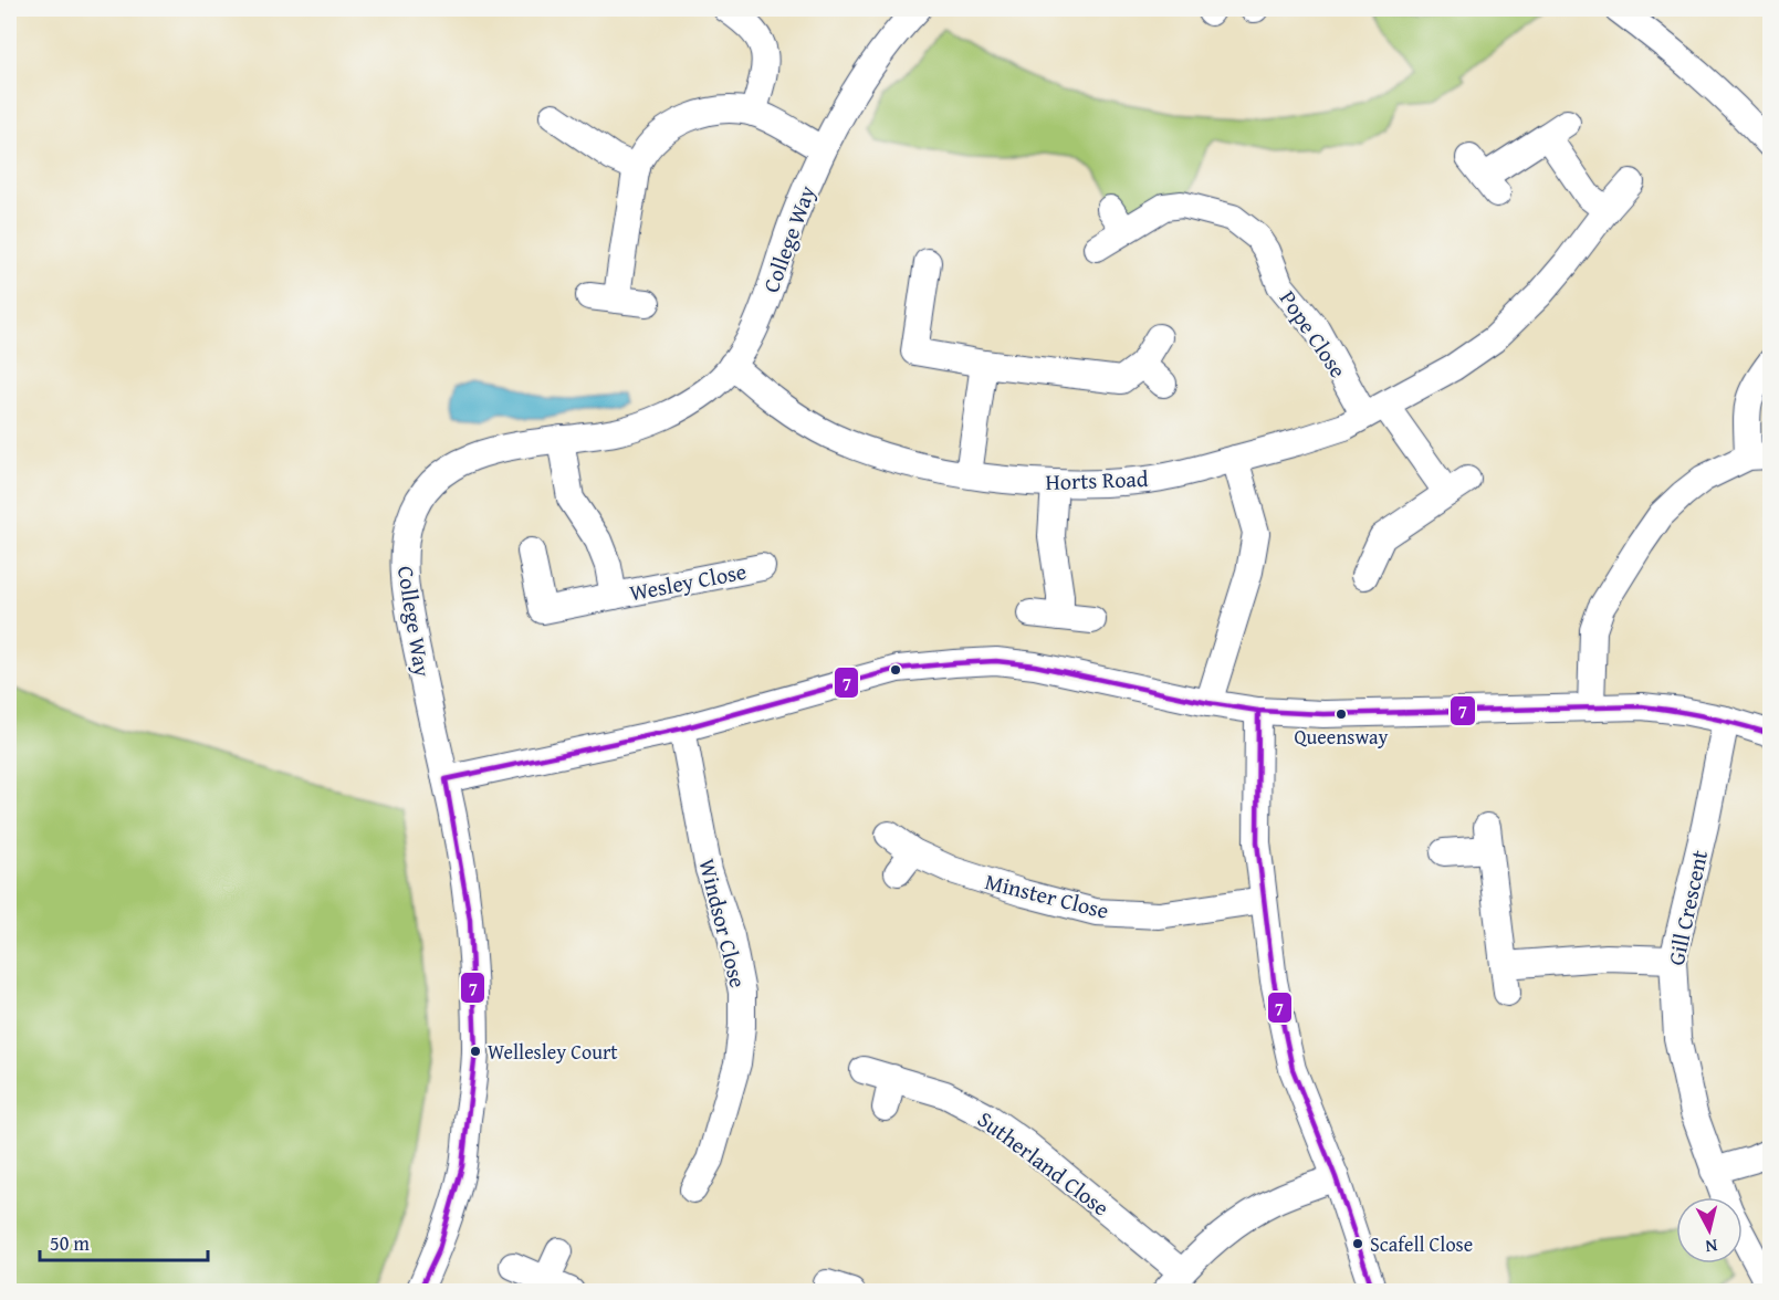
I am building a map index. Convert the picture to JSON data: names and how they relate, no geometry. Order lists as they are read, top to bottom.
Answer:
{
  "streets": {
    "street": [
      "College Way",
      "Pope Close",
      "Horts Road",
      "Wesley Close",
      "Minster Close",
      "Gill Crescent",
      "Windsor Close",
      "Sutherland Close"
    ]
  },
  "crossings": [
    ["College Way", "Horts Road"],
    ["College Way", "Wesley Close"],
    ["Pope Close", "Horts Road"]
  ],
  "places": ["Queensway", "Wellesley Court", "Scafell Close"],
  "lines": ["transit line 7"],
  "scale_bar": "50 m",
  "north": "bottom"
}
